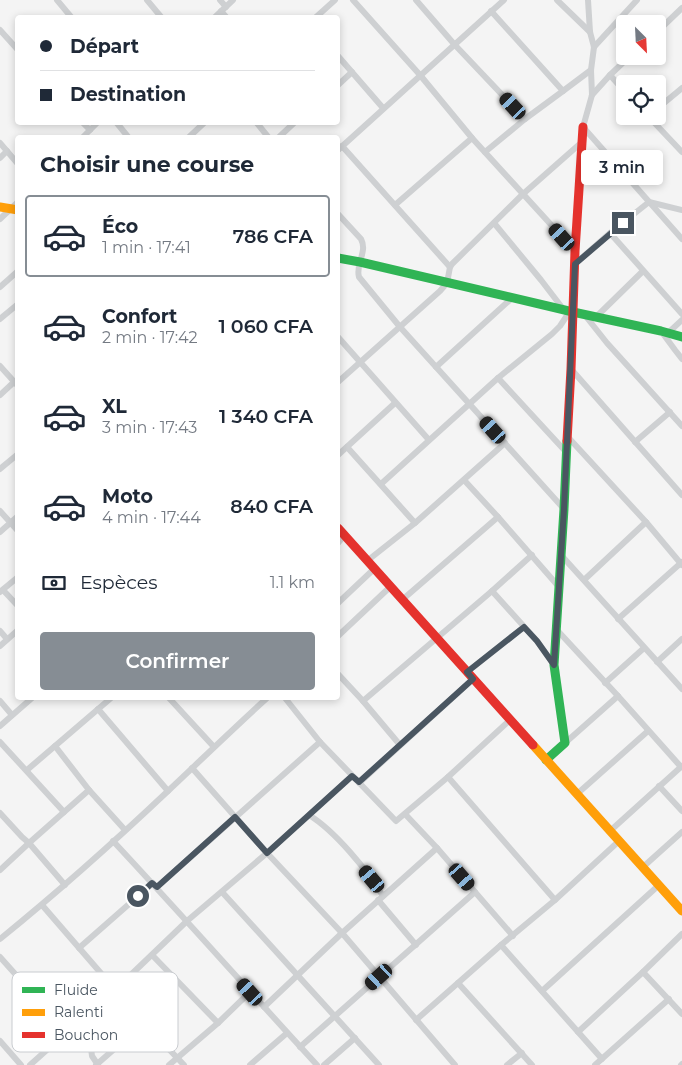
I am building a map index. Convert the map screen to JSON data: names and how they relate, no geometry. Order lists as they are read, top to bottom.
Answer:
{
  "legend": ["Fluide", "Ralenti", "Bouchon"],
  "north": "bottom right",
  "page": {
    "banner": ["Départ", "Destination"],
    "heading": "Choisir une course",
    "bubble": "3 min",
    "list": [
      {
        "name": "Éco",
        "note": "1 min · 17:41",
        "value": "786 CFA"
      },
      {
        "name": "Confort",
        "note": "2 min · 17:42",
        "value": "1 060 CFA"
      },
      {
        "name": "XL",
        "note": "3 min · 17:43",
        "value": "1 340 CFA"
      },
      {
        "name": "Moto",
        "note": "4 min · 17:44",
        "value": "840 CFA"
      }
    ],
    "pay": ["Espèces", "1.1 km"],
    "buttons": "Confirmer"
  }
}
